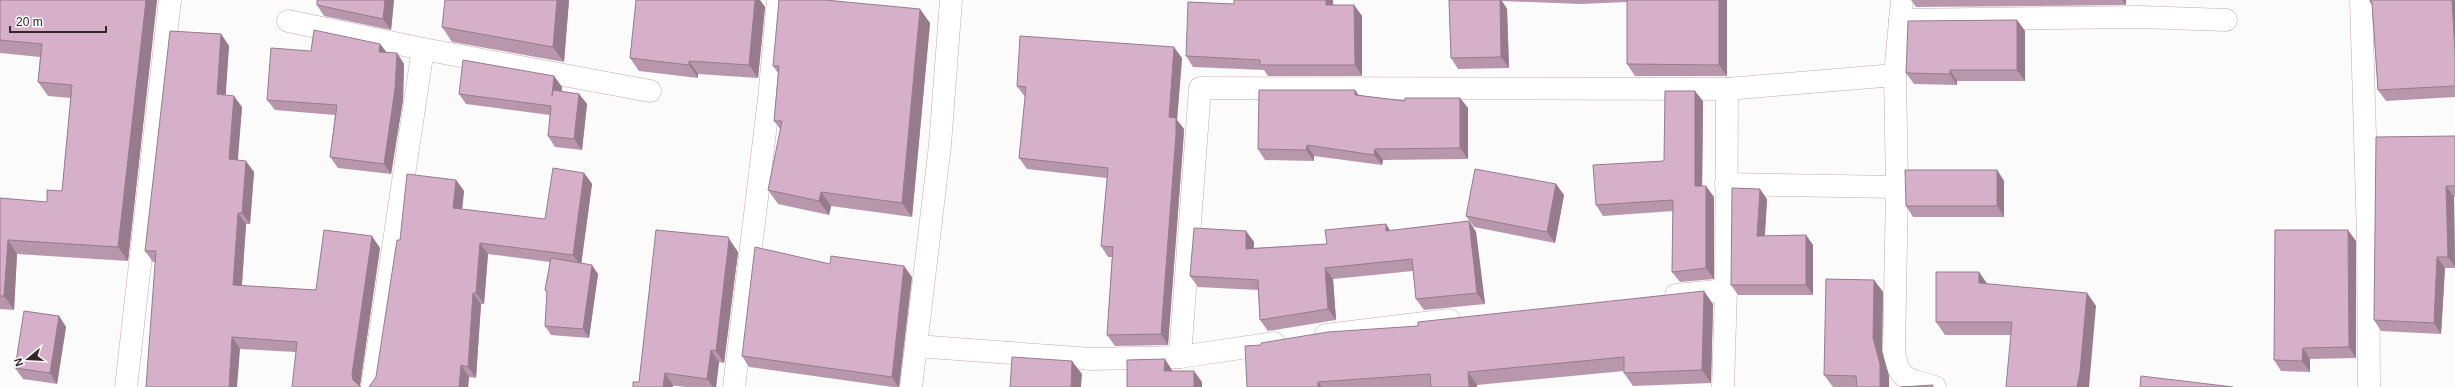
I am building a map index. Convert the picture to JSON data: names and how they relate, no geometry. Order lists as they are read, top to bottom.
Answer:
{
  "scale_bar": "20 m",
  "north": "left"
}
